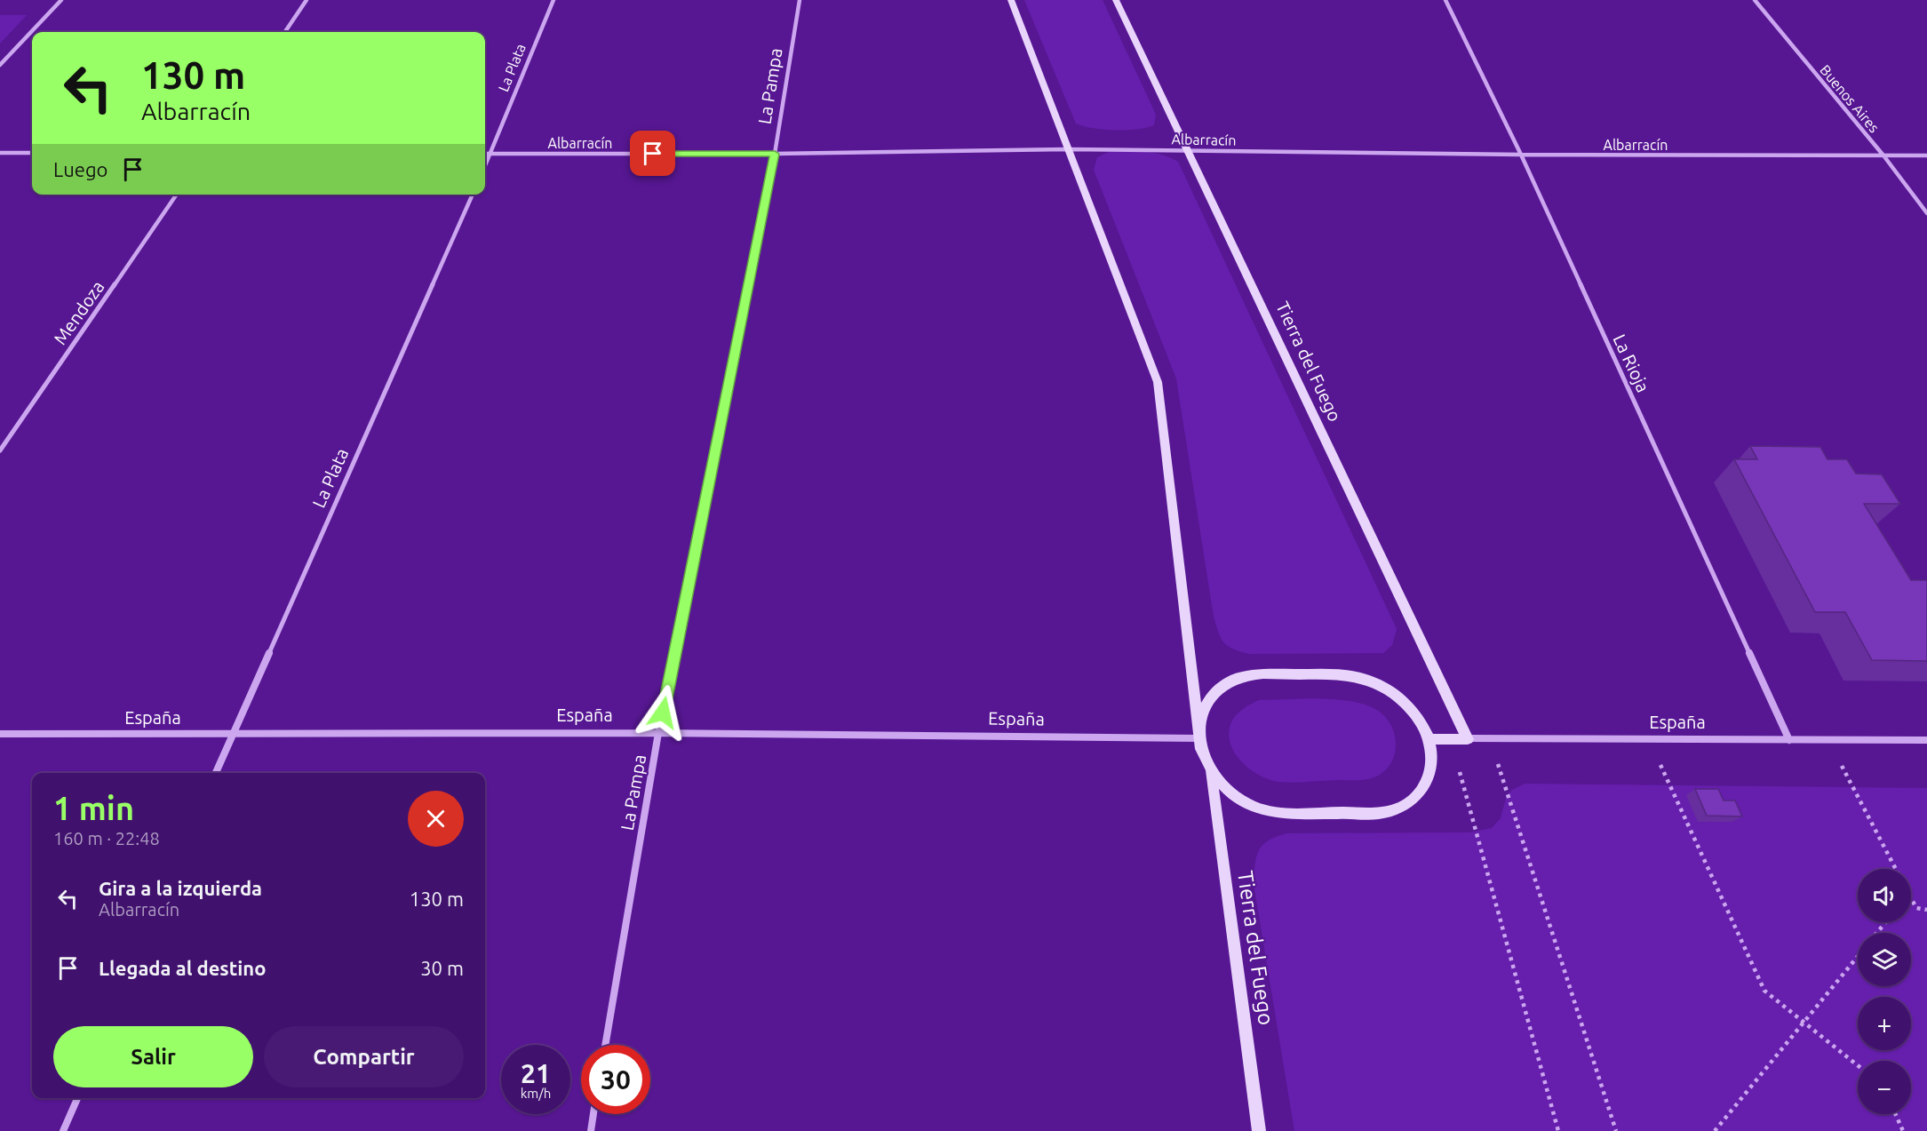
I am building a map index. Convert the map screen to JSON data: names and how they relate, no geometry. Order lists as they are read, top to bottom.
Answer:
{
  "streets": {
    "main road": ["Tierra del Fuego", "España"],
    "street": [
      "La Plata",
      "La Pampa",
      "Buenos Aires",
      "Albarracín",
      "Mendoza",
      "La Rioja"
    ]
  },
  "crossings": [
    ["La Plata", "Albarracín"],
    ["La Plata", "España"],
    ["La Pampa", "Albarracín"],
    ["La Pampa", "España"],
    ["Buenos Aires", "Albarracín"],
    ["Albarracín", "Tierra del Fuego"],
    ["Albarracín", "La Rioja"],
    ["Tierra del Fuego", "España"],
    ["La Rioja", "España"]
  ],
  "page": {
    "turn": ["130 m", "Albarracín"],
    "then": "Luego",
    "heading": ["1 min", "160 m · 22:48"],
    "list": [
      {
        "name": "Gira a la izquierda",
        "note": "Albarracín",
        "value": "130 m"
      },
      {
        "name": "Llegada al destino",
        "value": "30 m"
      }
    ],
    "map_buttons": ["+", "−"],
    "buttons": ["Salir", "Compartir"],
    "speed": "21 km/h",
    "limit": "30"
  }
}
